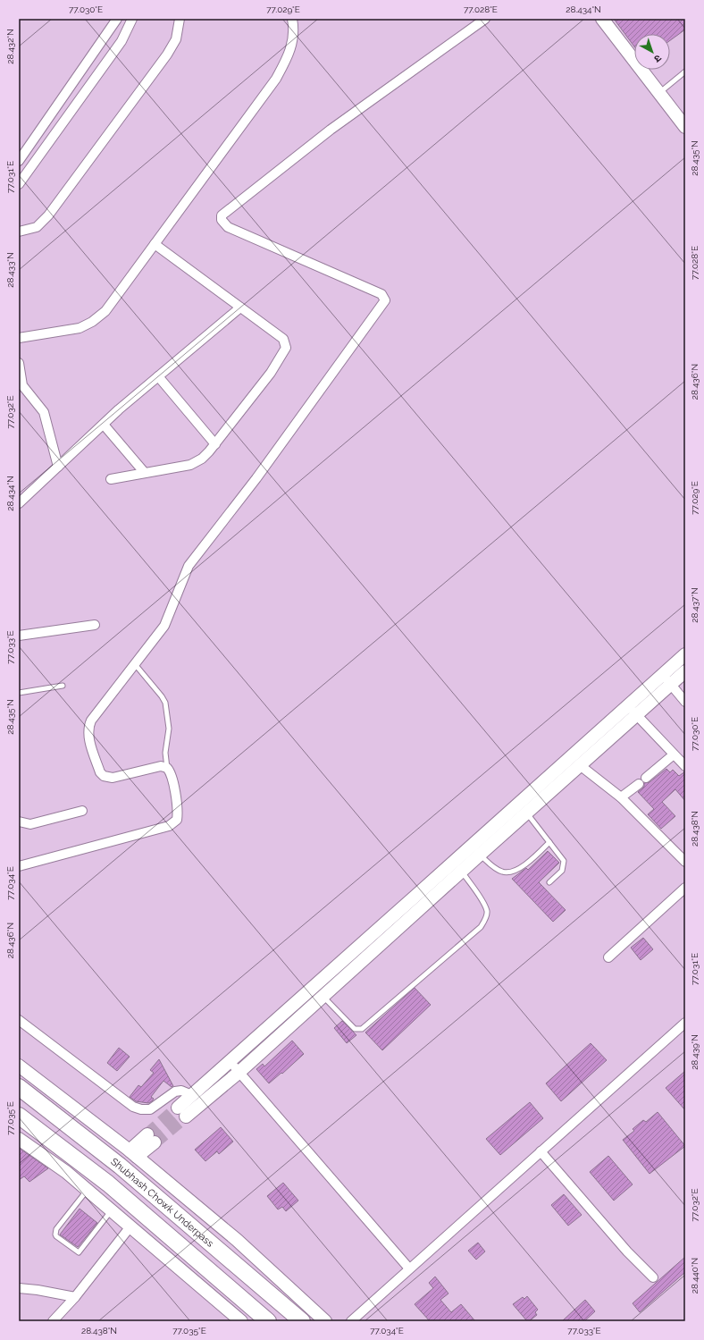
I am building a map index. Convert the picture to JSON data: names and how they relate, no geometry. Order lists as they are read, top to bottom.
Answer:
{
  "streets": {
    "highway": ["Shubhash Chowk Underpass"]
  },
  "north": "bottom right",
  "coordinates": [
    "77.030°E",
    "77.029°E",
    "77.028°E",
    "28.434°N",
    "28.432°N",
    "28.435°N",
    "77.031°E",
    "28.433°N",
    "28.436°N",
    "77.032°E",
    "28.437°N",
    "77.033°E",
    "28.438°N",
    "77.034°E",
    "28.439°N",
    "77.035°E",
    "28.440°N"
  ]
}
